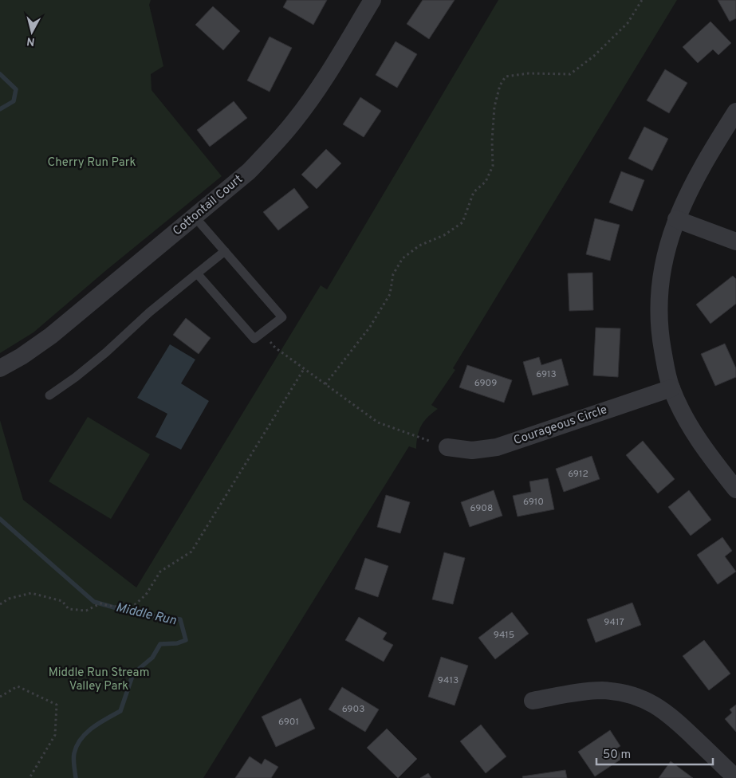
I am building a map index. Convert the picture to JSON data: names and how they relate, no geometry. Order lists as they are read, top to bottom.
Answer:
{
  "streets": {
    "street": ["Cottontail Court", "Courageous Circle"]
  },
  "water": ["Middle Run"],
  "parks": ["Cherry Run Park", "Middle Run Stream Valley Park"],
  "house_numbers": [
    "6913",
    "6909",
    "6912",
    "6910",
    "6908",
    "9417",
    "9415",
    "9413",
    "6903",
    "6901"
  ],
  "scale_bar": "50 m",
  "north": "bottom"
}
